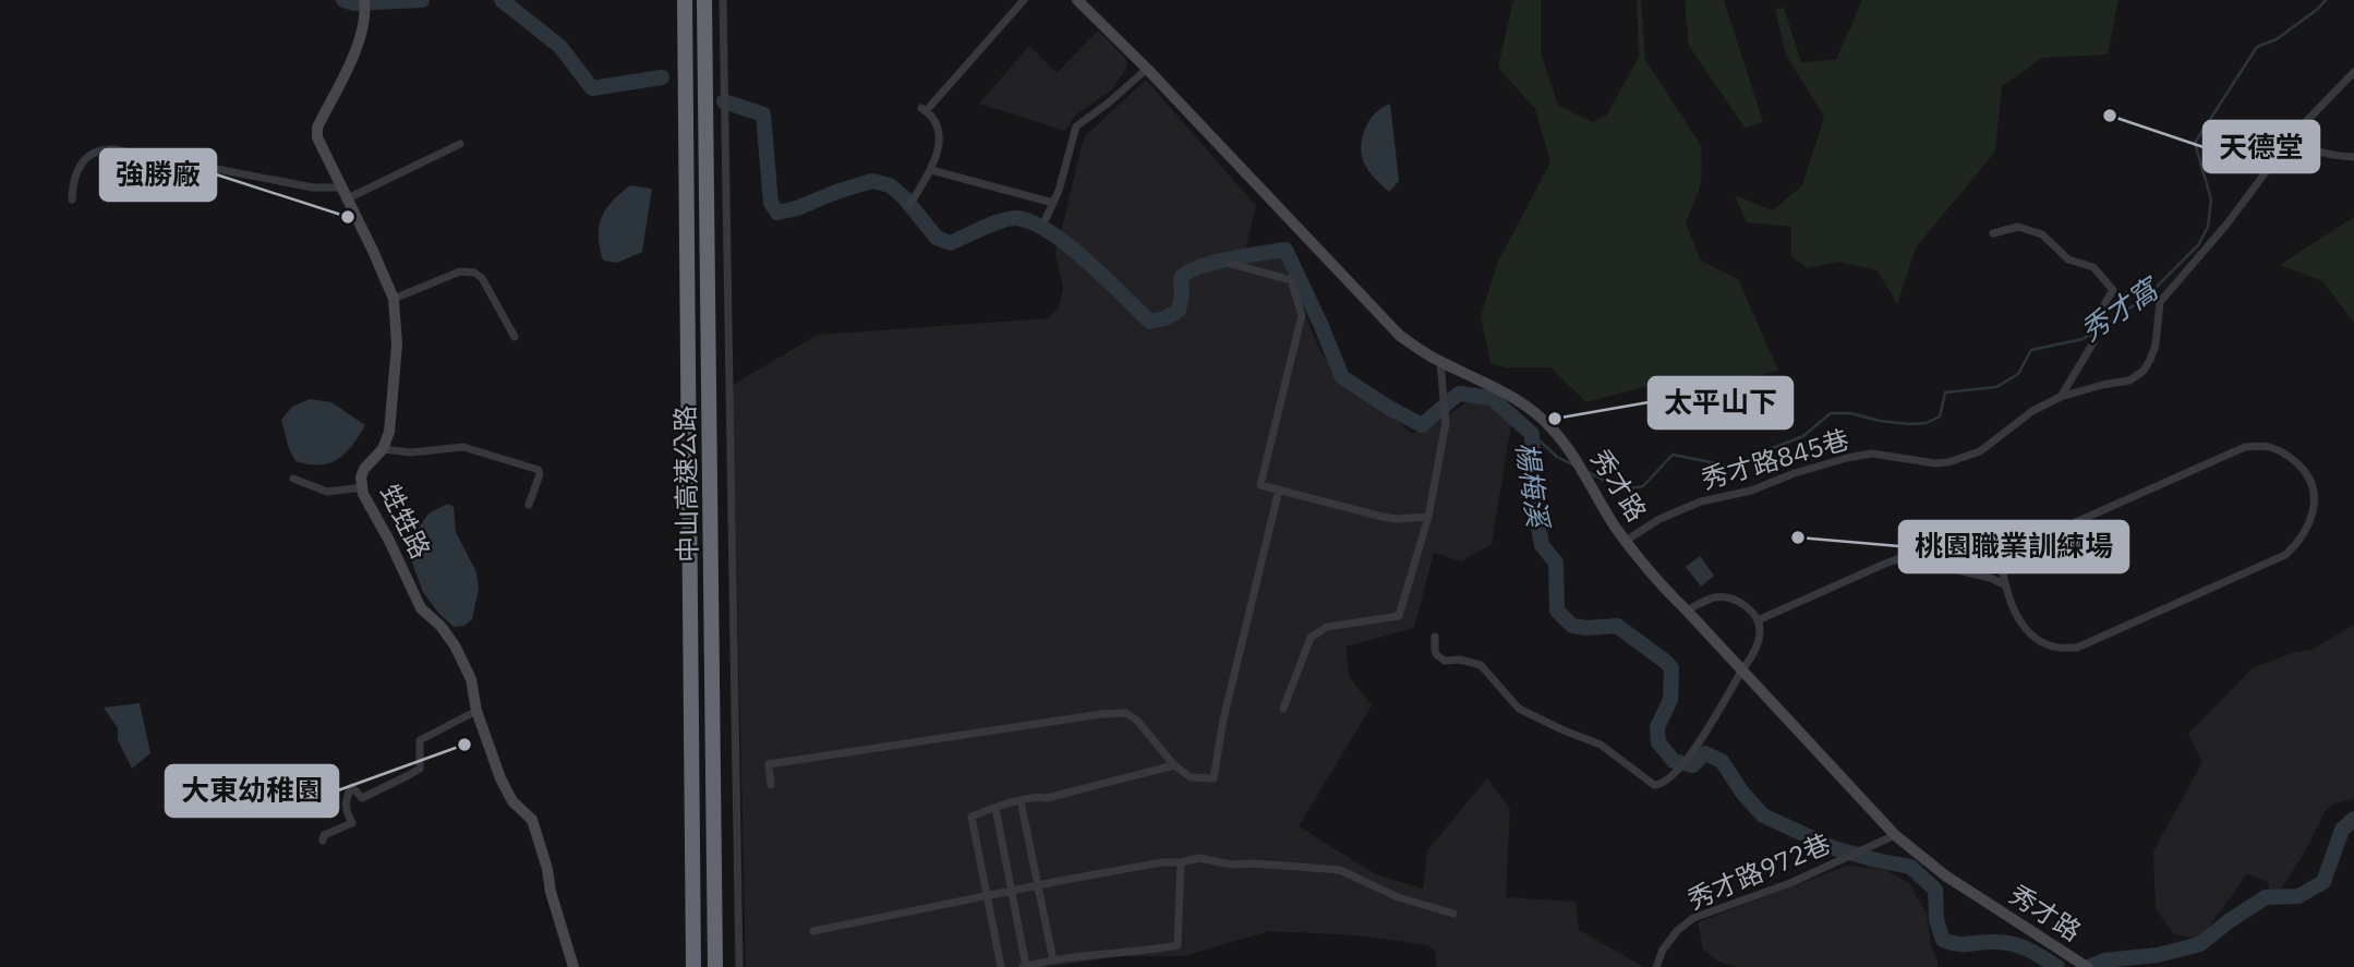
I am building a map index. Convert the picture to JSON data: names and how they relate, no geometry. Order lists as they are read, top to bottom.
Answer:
{
  "streets": {
    "highway": ["中山高速公路"],
    "main road": ["秀才路", "甡甡路"],
    "street": ["秀才路845巷", "秀才路972巷"]
  },
  "crossings": [
    ["秀才路845巷", "秀才路"],
    ["秀才路", "秀才路972巷"]
  ],
  "water": ["秀才窩", "楊梅溪"],
  "places": [
    "天德堂",
    "強勝廠",
    "太平山下",
    "桃園職業訓練場",
    "大東幼稚園"
  ]
}
